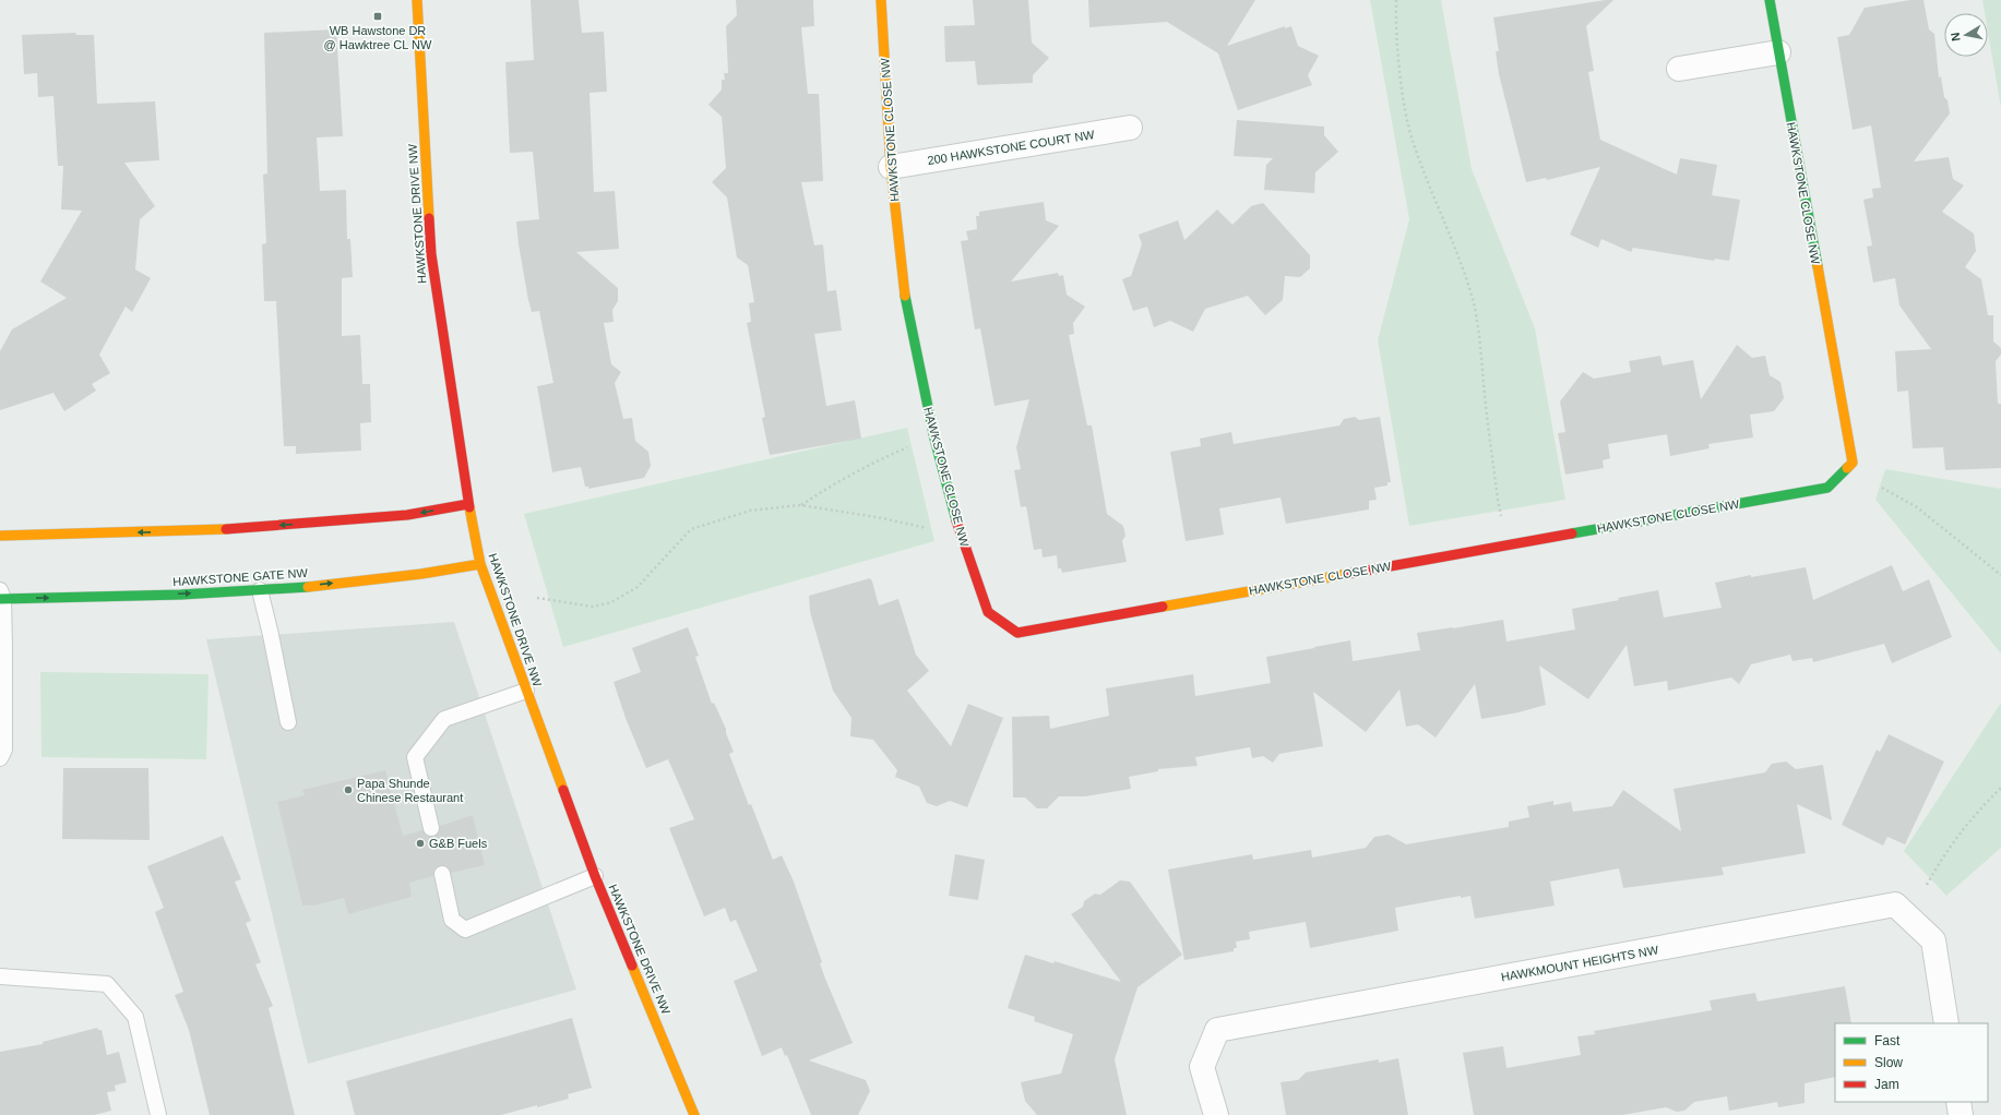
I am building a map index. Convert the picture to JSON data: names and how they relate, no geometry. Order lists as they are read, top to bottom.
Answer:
{
  "streets": {
    "street": [
      "HAWKSTONE CLOSE NW",
      "200 HAWKSTONE COURT NW",
      "HAWKSTONE DRIVE NW",
      "HAWKSTONE GATE NW",
      "HAWKMOUNT HEIGHTS NW"
    ]
  },
  "crossings": [
    ["HAWKSTONE CLOSE NW", "200 HAWKSTONE COURT NW"],
    ["HAWKSTONE DRIVE NW", "HAWKSTONE GATE NW"]
  ],
  "places": {
    "transit": ["WB Hawstone DR @ Hawktree CL NW"],
    "other": ["Papa Shunde Chinese Restaurant", "G&B Fuels"]
  },
  "legend": ["Fast", "Slow", "Jam"],
  "north": "left"
}
